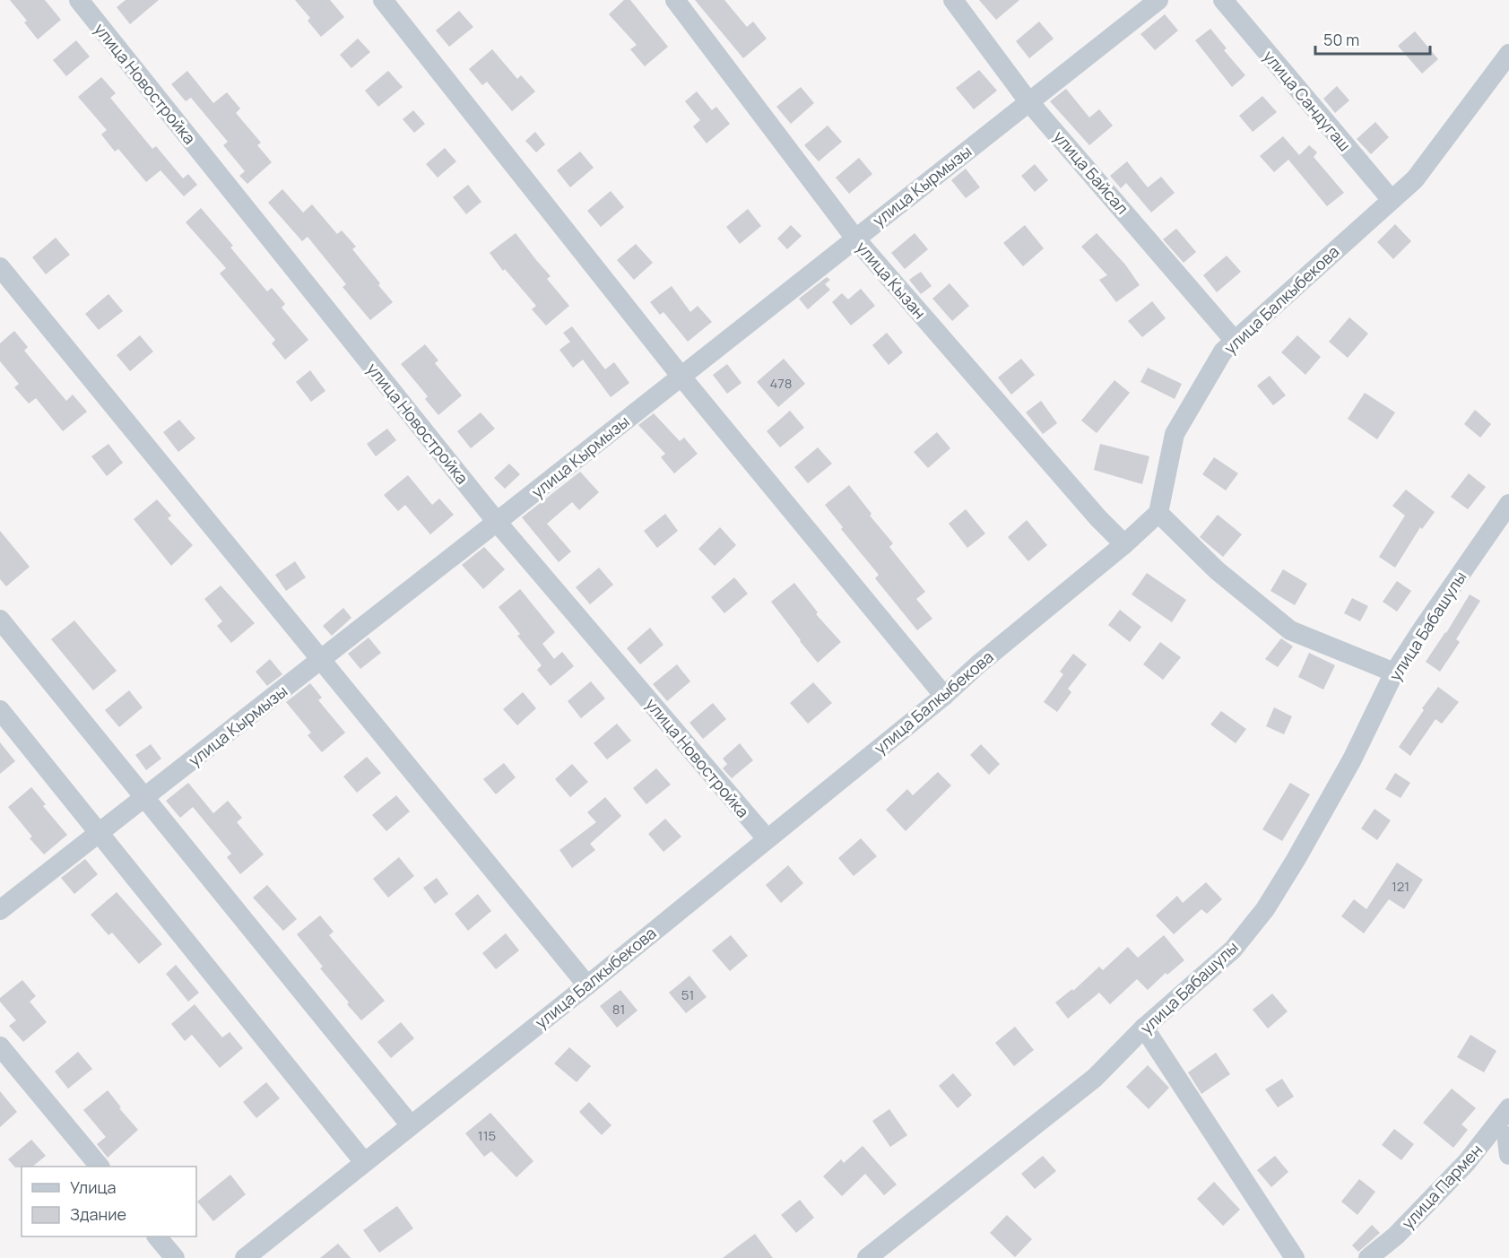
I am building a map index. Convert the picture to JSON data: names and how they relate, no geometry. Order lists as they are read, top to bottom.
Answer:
{
  "streets": {
    "street": [
      "улица Новостройка",
      "улица Сандугаш",
      "улица Байсал",
      "улица Кырмызы",
      "улица Кызан",
      "улица Балкыбекова",
      "улица Бабашулы",
      "улица Пармен"
    ]
  },
  "crossings": [
    ["улица Новостройка", "улица Кырмызы"],
    ["улица Новостройка", "улица Балкыбекова"],
    ["улица Сандугаш", "улица Балкыбекова"],
    ["улица Байсал", "улица Кырмызы"],
    ["улица Байсал", "улица Балкыбекова"],
    ["улица Кырмызы", "улица Кызан"],
    ["улица Кызан", "улица Балкыбекова"]
  ],
  "house_numbers": [
    "478",
    "121",
    "51",
    "81",
    "115"
  ],
  "legend": ["Улица", "Здание"],
  "scale_bar": "50 m"
}
